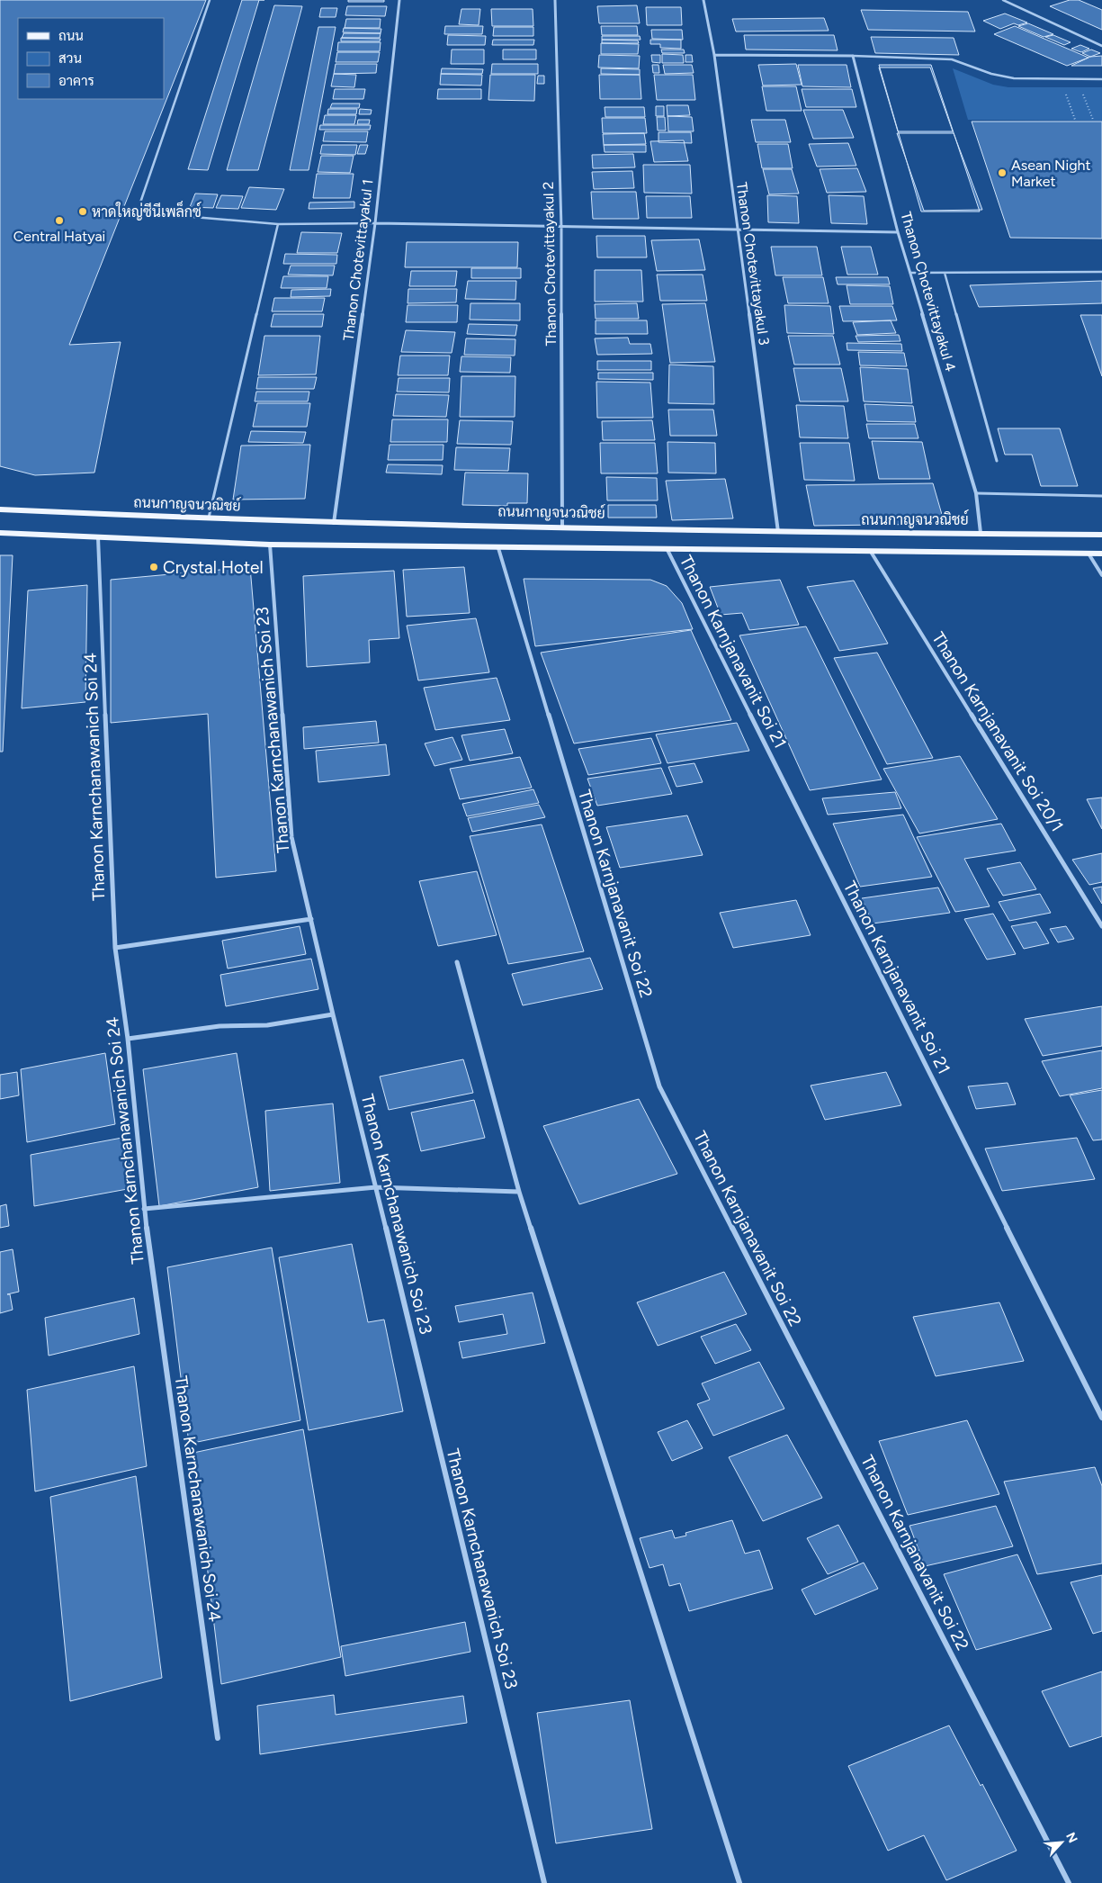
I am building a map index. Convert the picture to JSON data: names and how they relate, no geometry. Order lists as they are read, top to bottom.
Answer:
{
  "streets": {
    "main road": ["ถนนกาญจนวณิชย์"],
    "street": [
      "Thanon Chotevittayakul 1",
      "Thanon Chotevittayakul 2",
      "Thanon Chotevittayakul 3",
      "Thanon Chotevittayakul 4",
      "Thanon Karnjanavanit Soi 21",
      "Thanon Karnchanawanich Soi 23",
      "Thanon Karnjanavanit Soi 20/1",
      "Thanon Karnchanawanich Soi 24",
      "Thanon Karnjanavanit Soi 22"
    ]
  },
  "crossings": [
    ["Thanon Chotevittayakul 1", "ถนนกาญจนวณิชย์"],
    ["Thanon Chotevittayakul 2", "ถนนกาญจนวณิชย์"],
    ["Thanon Chotevittayakul 3", "ถนนกาญจนวณิชย์"],
    ["Thanon Chotevittayakul 4", "ถนนกาญจนวณิชย์"],
    ["ถนนกาญจนวณิชย์", "Thanon Karnjanavanit Soi 21"],
    ["ถนนกาญจนวณิชย์", "Thanon Karnchanawanich Soi 23"],
    ["ถนนกาญจนวณิชย์", "Thanon Karnjanavanit Soi 20/1"],
    ["ถนนกาญจนวณิชย์", "Thanon Karnchanawanich Soi 24"],
    ["ถนนกาญจนวณิชย์", "Thanon Karnjanavanit Soi 22"]
  ],
  "places": [
    "Asean Night Market",
    "หาดใหญ่ซีนีเพล็กซ์",
    "Central Hatyai",
    "Crystal Hotel"
  ],
  "legend": ["ถนน", "สวน", "อาคาร"],
  "north": "top right"
}
